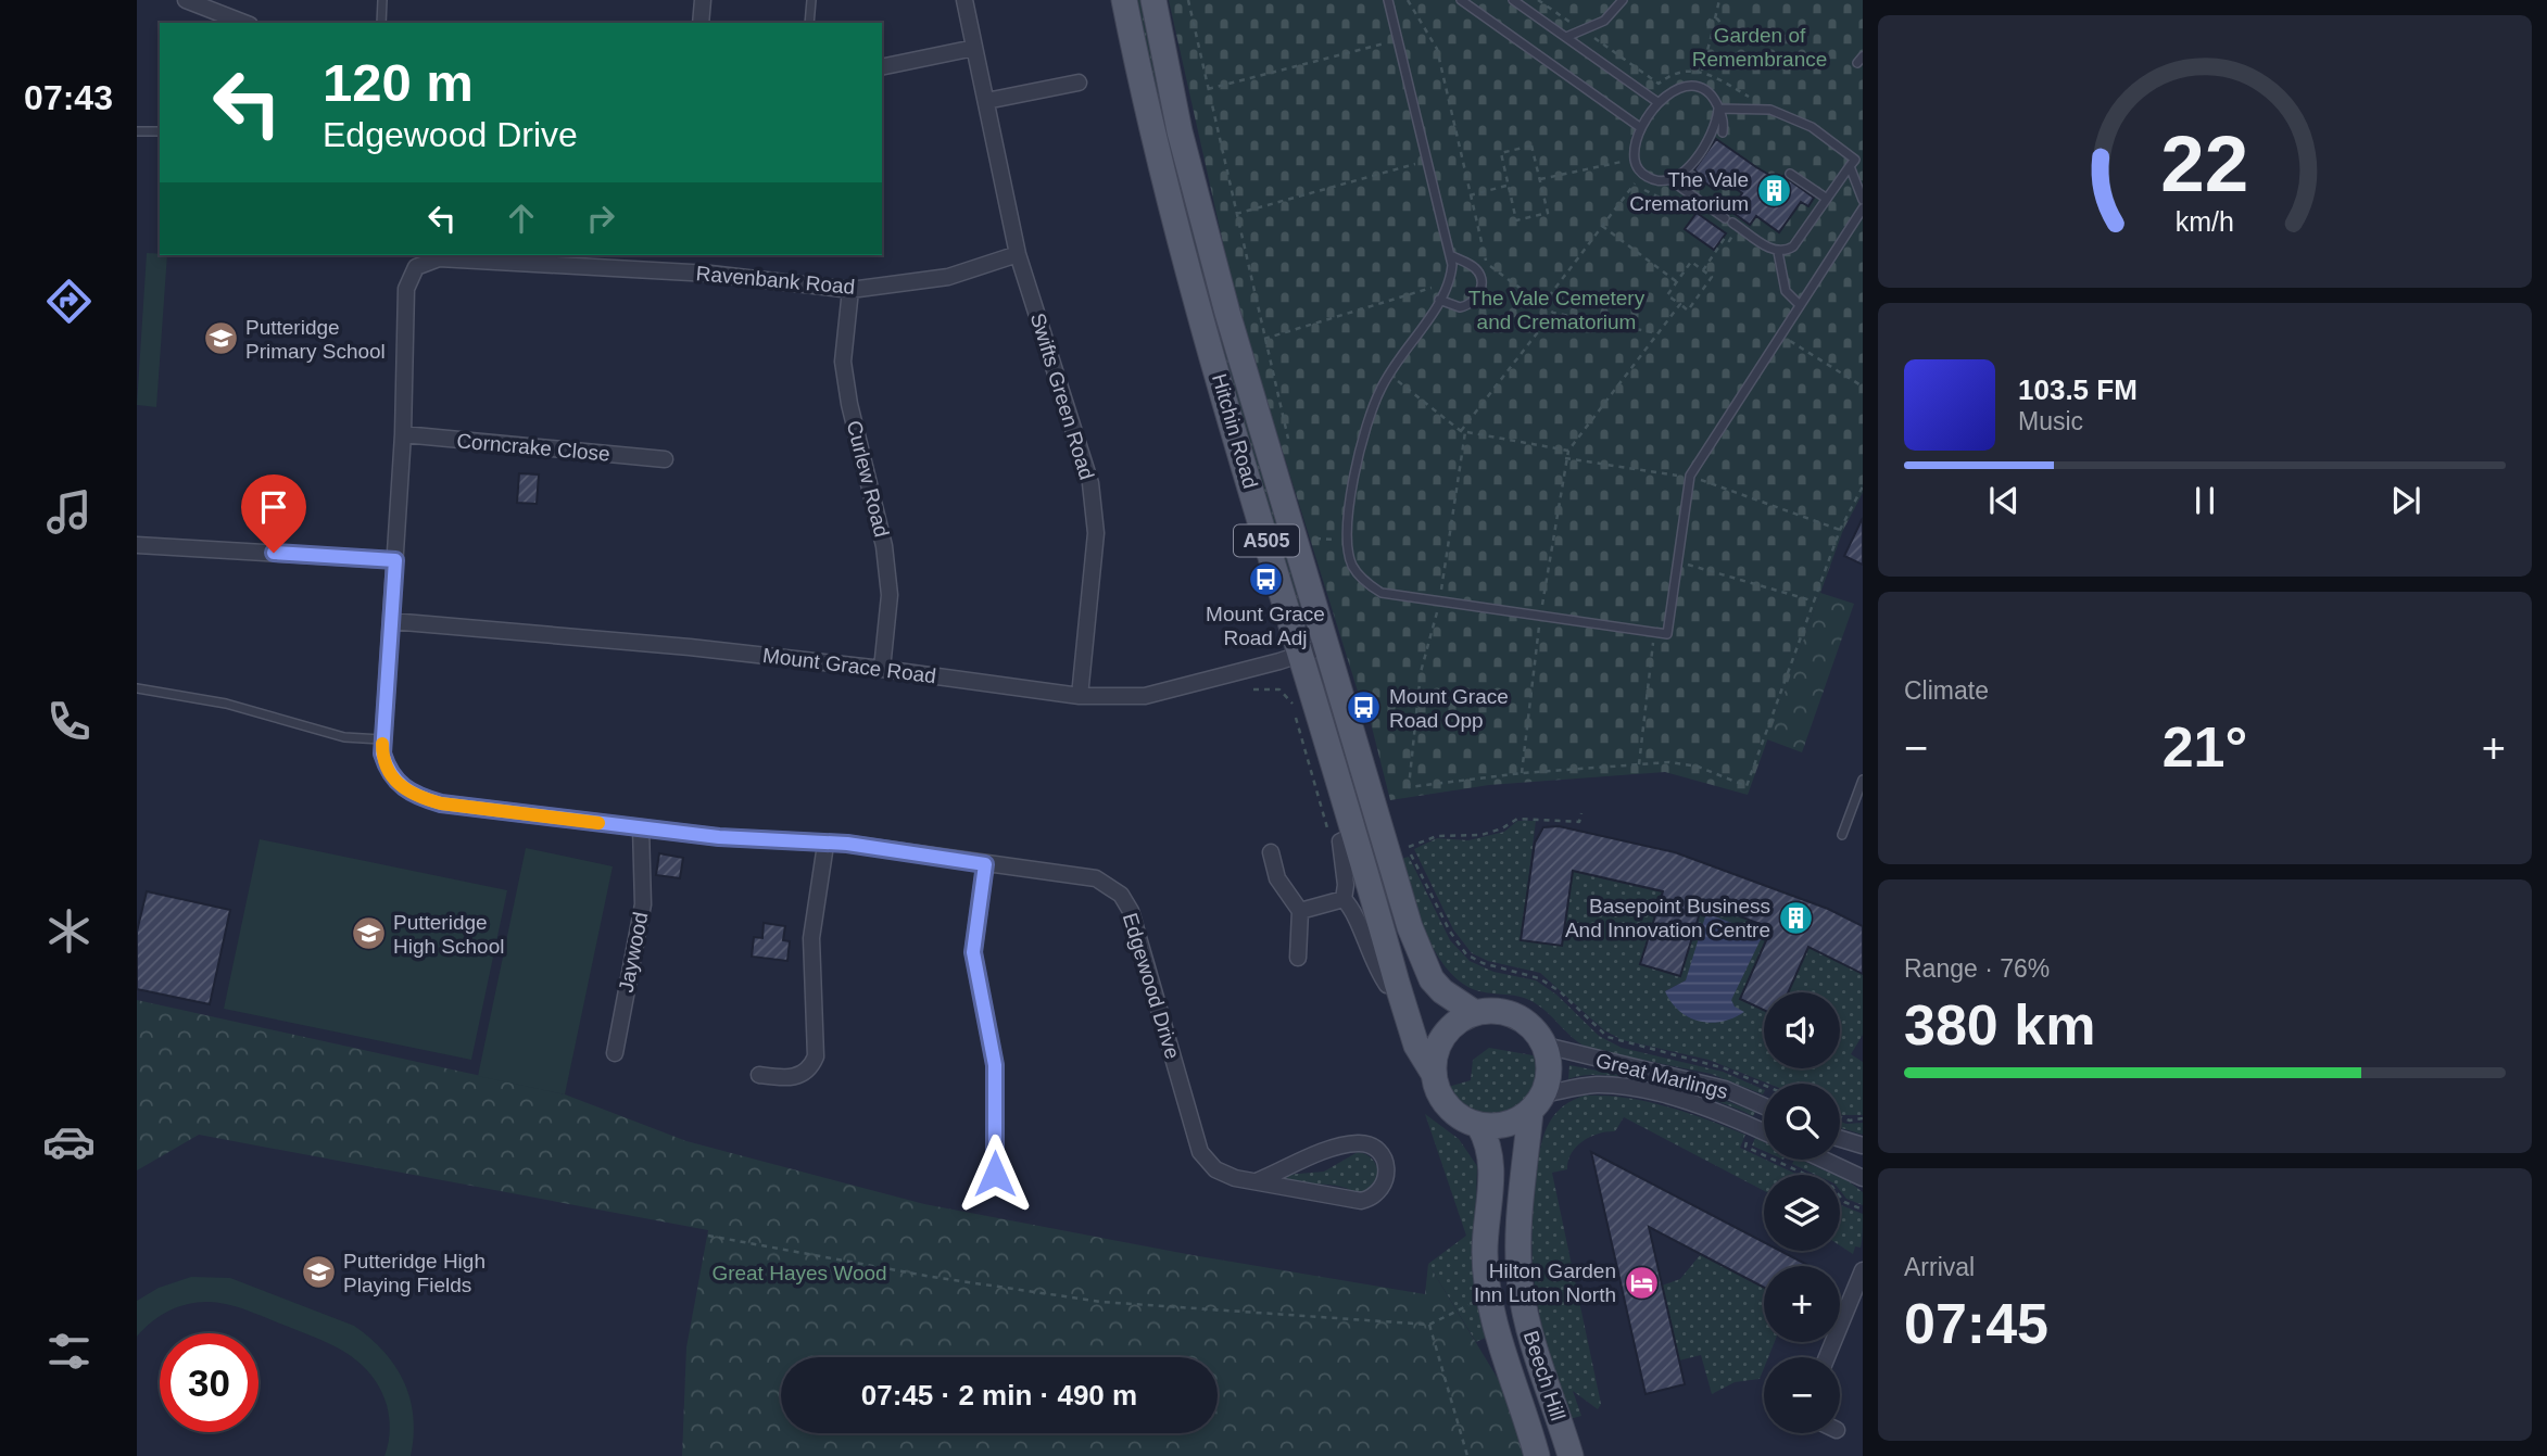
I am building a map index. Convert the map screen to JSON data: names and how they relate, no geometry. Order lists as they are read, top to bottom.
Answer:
{
  "streets": {
    "main road": ["Hitchin Road", "A505", "Beech Hill"],
    "street": [
      "Ravenbank Road",
      "Swifts Green Road",
      "Corncrake Close",
      "Curlew Road",
      "Mount Grace Road",
      "Jaywood",
      "Edgewood Drive",
      "Great Marlings"
    ]
  },
  "crossings": [
    ["Ravenbank Road", "Swifts Green Road"],
    ["Ravenbank Road", "Corncrake Close"],
    ["Ravenbank Road", "Curlew Road"],
    ["Ravenbank Road", "Edgewood Drive"],
    ["Swifts Green Road", "Mount Grace Road"],
    ["Hitchin Road", "A505"],
    ["Hitchin Road", "Mount Grace Road"],
    ["Hitchin Road", "Great Marlings"],
    ["Hitchin Road", "Beech Hill"],
    ["Curlew Road", "Mount Grace Road"],
    ["A505", "Great Marlings"],
    ["A505", "Beech Hill"],
    ["Mount Grace Road", "Edgewood Drive"],
    ["Jaywood", "Edgewood Drive"],
    ["Great Marlings", "Beech Hill"]
  ],
  "parks": ["Garden of Remembrance", "The Vale Cemetery and Crematorium", "Great Hayes Wood"],
  "places": {
    "building": ["The Vale Crematorium", "Basepoint Business And Innovation Centre"],
    "school or university": ["Putteridge Primary School", "Putteridge High School", "Putteridge High Playing Fields"],
    "bus stop": ["Mount Grace Road Adj", "Mount Grace Road Opp"],
    "hotel": ["Hilton Garden Inn Luton North"]
  },
  "page": {
    "tabs": "07:43",
    "turn": ["120 m", "Edgewood Drive"],
    "song": ["103.5 FM", "Music"],
    "tile": [
      "Climate",
      ["Range · 76%", "380 km"],
      ["Arrival", "07:45"]
    ],
    "heat": ["−", "21°", "+"],
    "map_buttons": ["+", "−"],
    "limit": "30",
    "trip": "07:45 · 2 min · 490 m",
    "gauge": ["22", "km/h"]
  }
}
